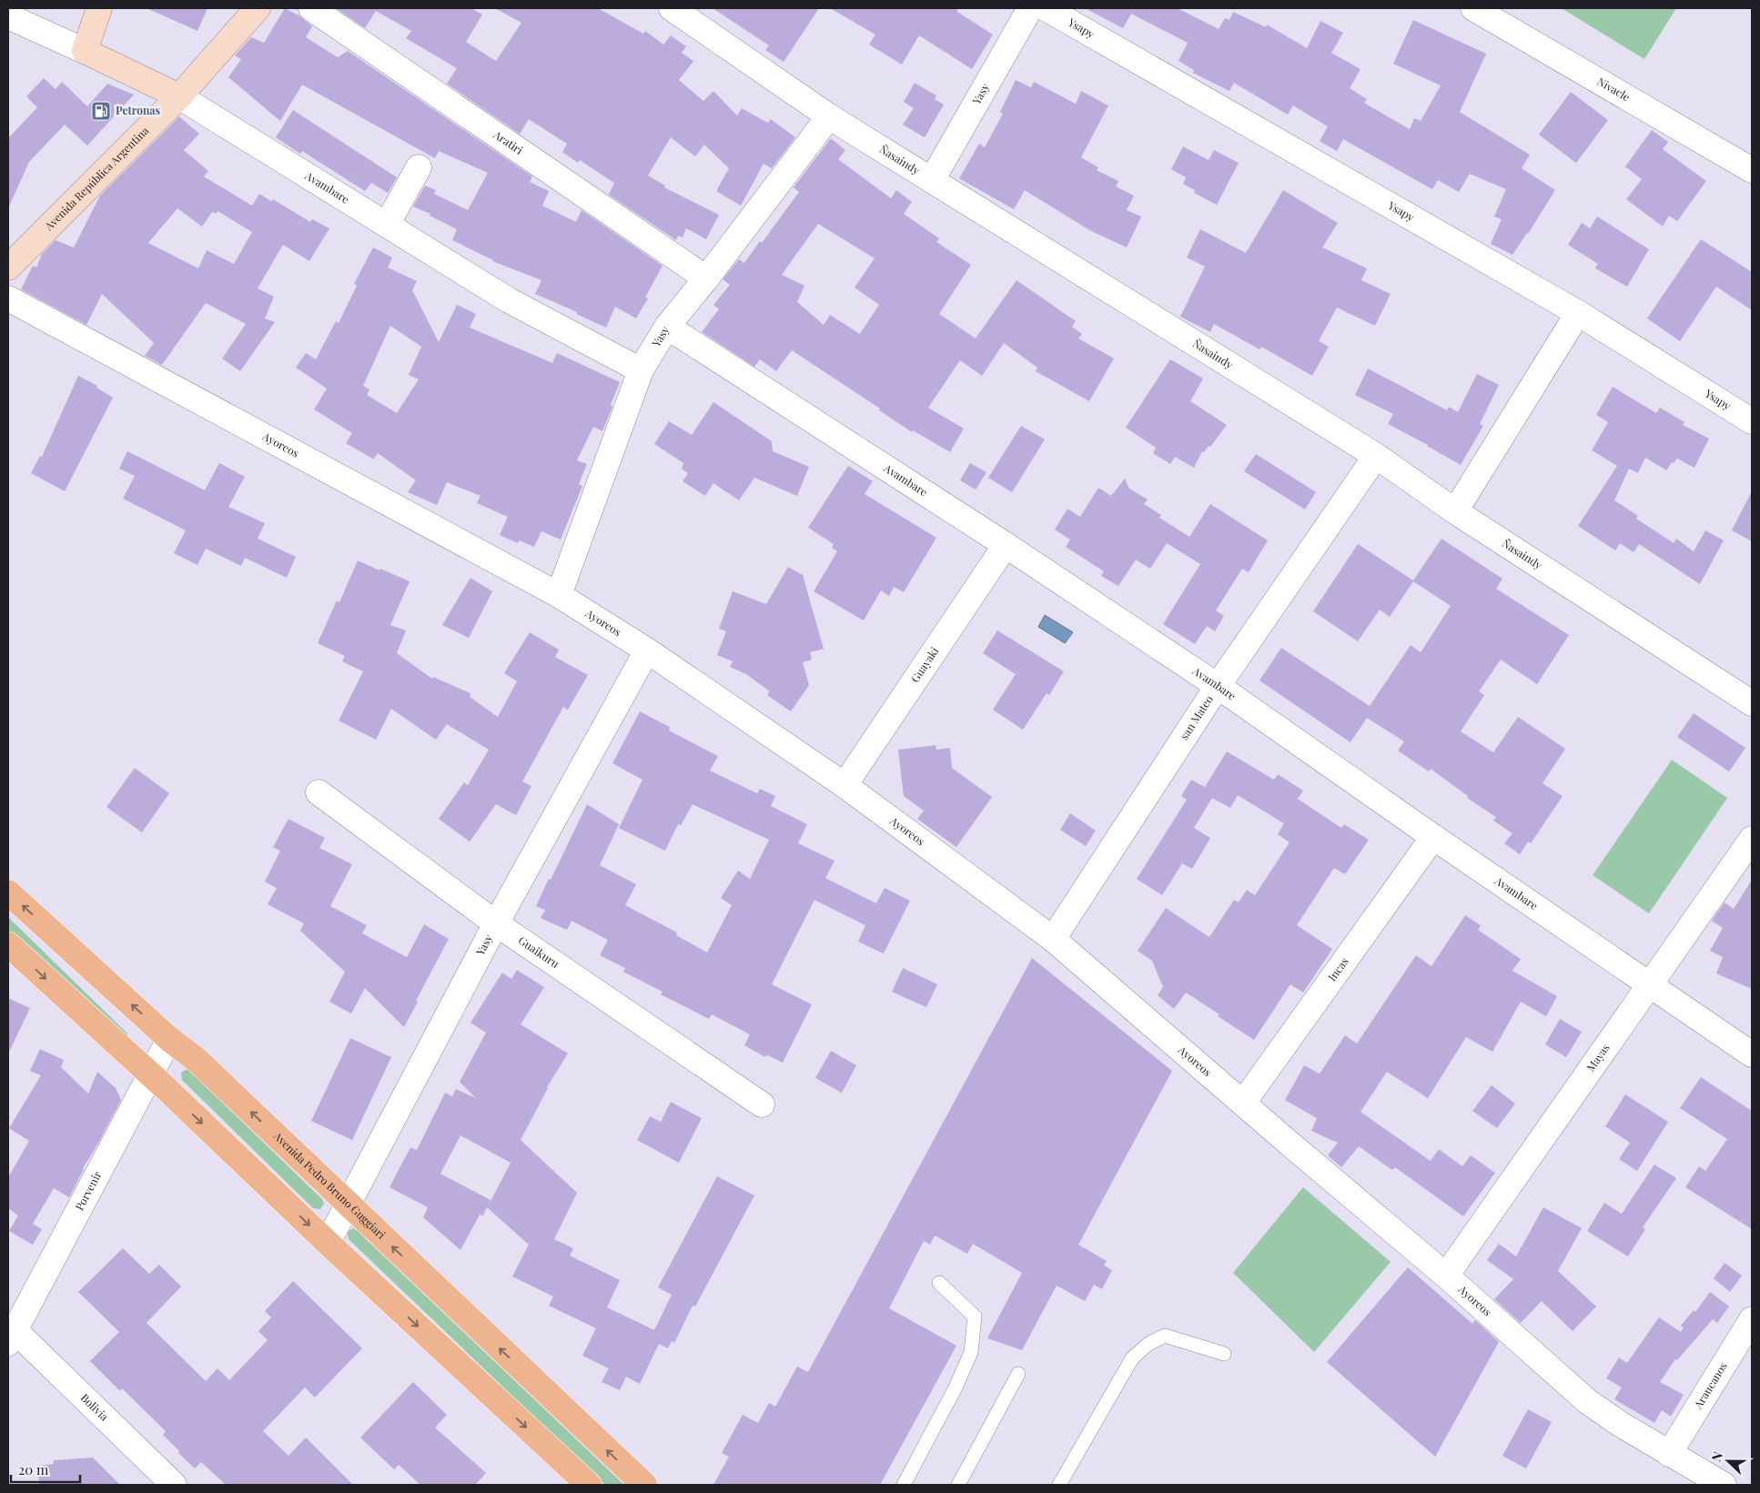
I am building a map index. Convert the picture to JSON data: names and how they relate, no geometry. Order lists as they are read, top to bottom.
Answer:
{
  "streets": {
    "main road": ["Avenida República Argentina", "Avambare", "Avenida Pedro Bruno Guggiari"],
    "street": [
      "Ysapy",
      "Nivacle",
      "Yasy",
      "Aratiri",
      "Ñasaindy",
      "Ayoreos",
      "Guayaki",
      "san Mateo",
      "Guaikuru",
      "Incas",
      "Mayas",
      "Porvenir",
      "Araucanos",
      "Bolivia"
    ]
  },
  "crossings": [
    ["Yasy", "Aratiri"],
    ["Yasy", "Ñasaindy"],
    ["Yasy", "Avambare"],
    ["Yasy", "Ayoreos"],
    ["Yasy", "Guaikuru"],
    ["Yasy", "Avenida Pedro Bruno Guggiari"],
    ["Ñasaindy", "san Mateo"],
    ["Avenida República Argentina", "Avambare"],
    ["Avambare", "Guayaki"],
    ["Avambare", "san Mateo"],
    ["Avambare", "Incas"],
    ["Avambare", "Mayas"],
    ["Ayoreos", "Guayaki"],
    ["Ayoreos", "san Mateo"],
    ["Ayoreos", "Incas"],
    ["Ayoreos", "Mayas"],
    ["Ayoreos", "Araucanos"],
    ["Avenida Pedro Bruno Guggiari", "Porvenir"],
    ["Porvenir", "Bolivia"]
  ],
  "places": {
    "fuel station": ["Petronas"]
  },
  "scale_bar": "20 m",
  "north": "left"
}
